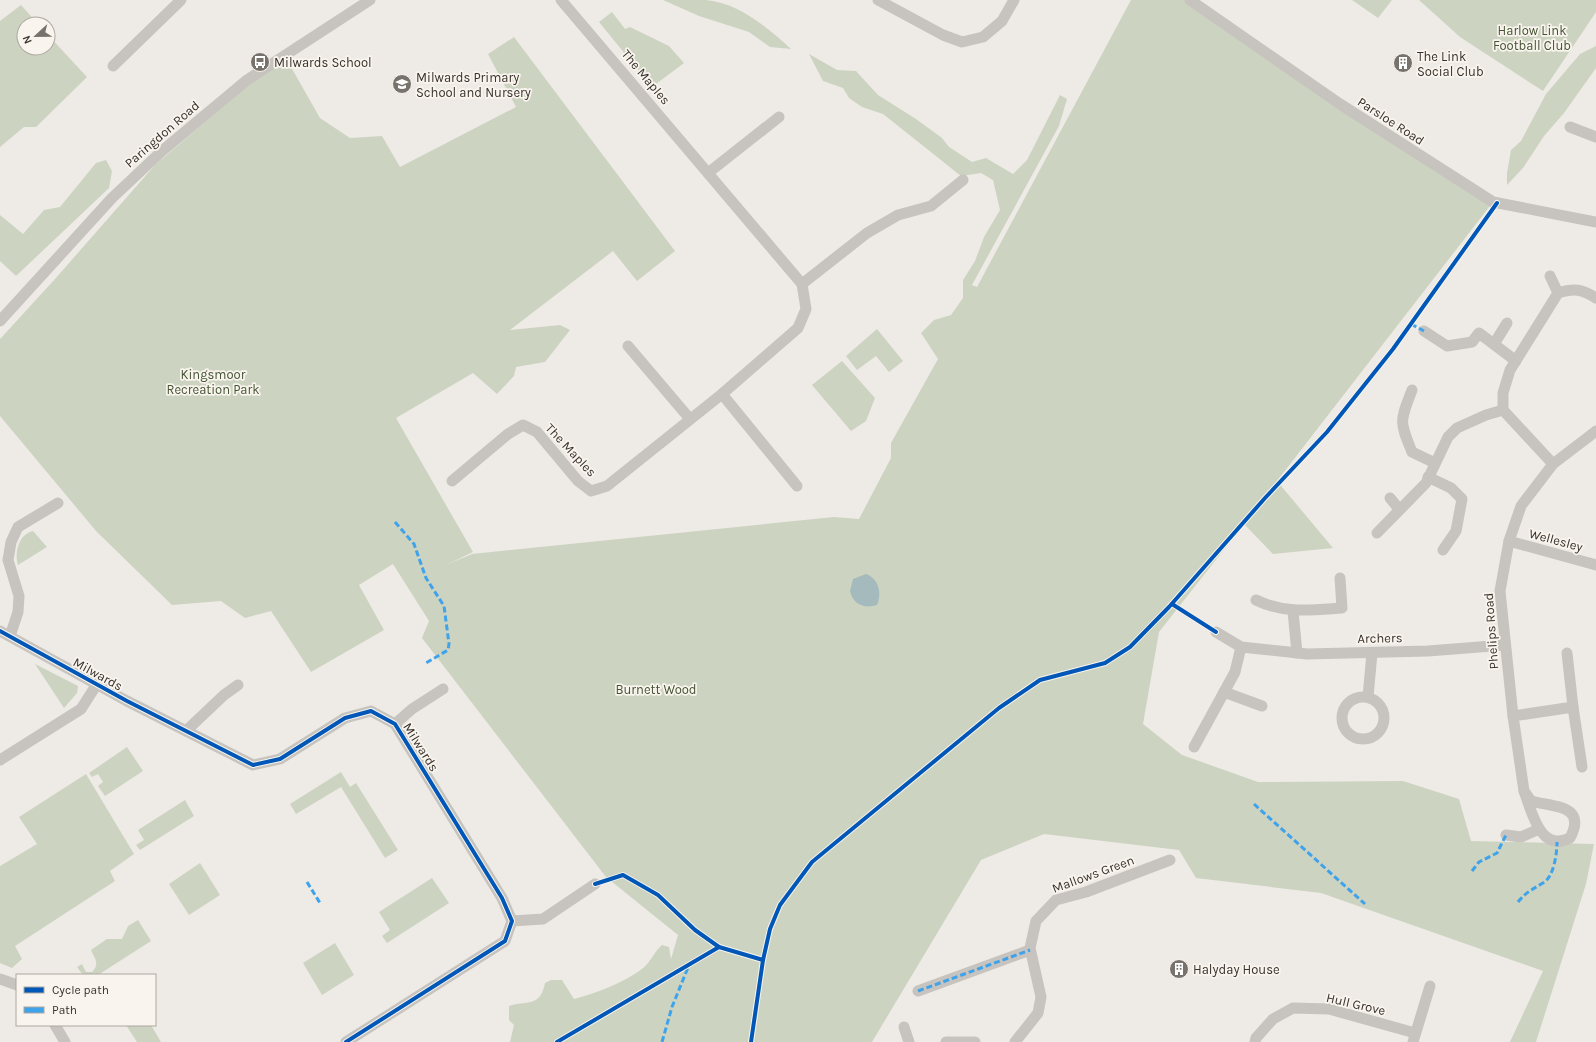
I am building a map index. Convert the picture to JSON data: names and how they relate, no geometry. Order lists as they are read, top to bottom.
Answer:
{
  "streets": {
    "street": [
      "The Maples",
      "Parsloe Road",
      "Paringdon Road",
      "Wellesley",
      "Phelips Road",
      "Archers",
      "Milwards",
      "Mallows Green",
      "Hull Grove"
    ]
  },
  "crossings": [
    ["Wellesley", "Phelips Road"],
    ["Phelips Road", "Archers"]
  ],
  "parks": ["Harlow Link Football Club", "Kingsmoor Recreation Park", "Burnett Wood"],
  "places": {
    "bus stop": ["Milwards School"],
    "building": ["The Link Social Club", "Halyday House"],
    "school or university": ["Milwards Primary School and Nursery"]
  },
  "legend": ["Cycle path", "Path"],
  "north": "left"
}
